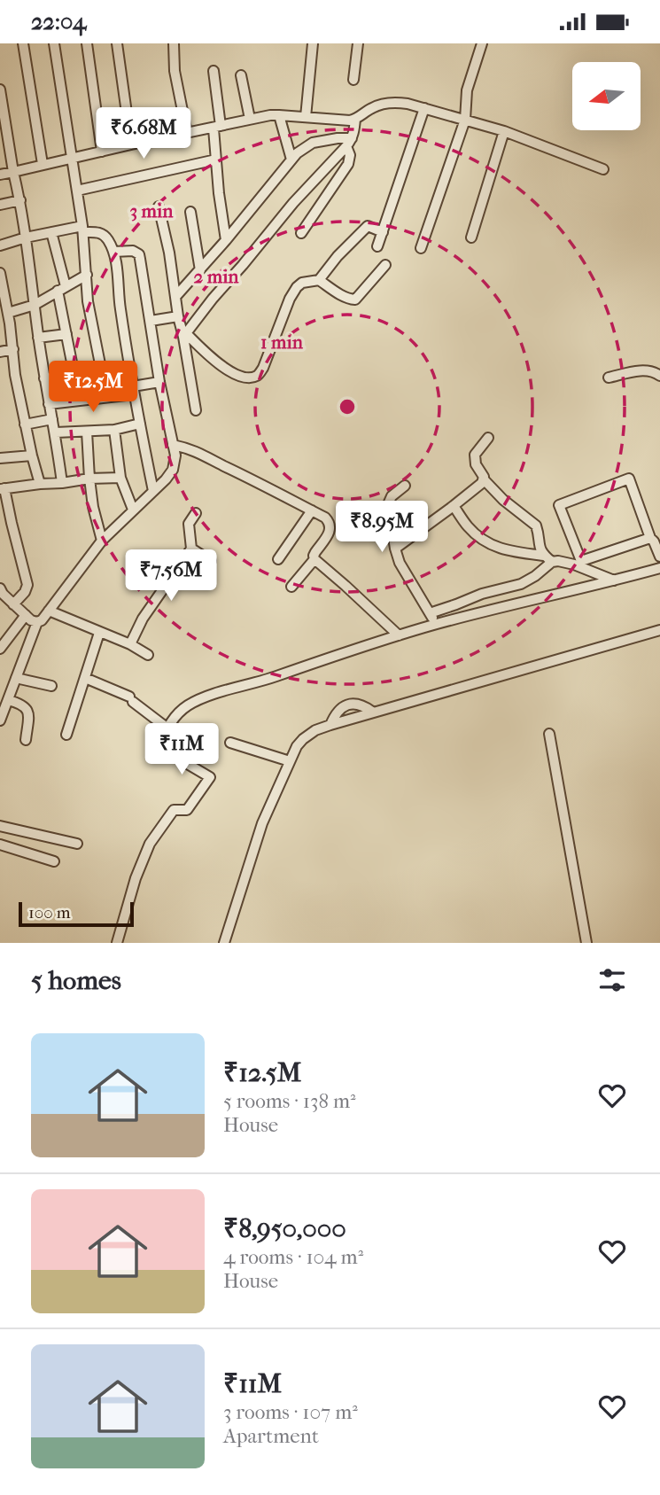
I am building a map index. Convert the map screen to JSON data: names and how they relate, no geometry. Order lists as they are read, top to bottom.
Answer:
{
  "scale_bar": "100 m",
  "north": "left",
  "page": {
    "status": "22:04",
    "price": [
      "₹6.68M",
      "₹12.5M",
      "₹8.95M",
      "₹7.56M",
      "₹11M"
    ],
    "scale": "100 m",
    "heading": "5 homes",
    "list": [
      {
        "name": "₹12.5M",
        "note": "5 rooms · 138 m² · House"
      },
      {
        "name": "₹8,950,000",
        "note": "4 rooms · 104 m² · House"
      },
      {
        "name": "₹11M",
        "note": "3 rooms · 107 m² · Apartment"
      }
    ]
  },
  "rings": ["3 min", "2 min", "1 min"]
}
